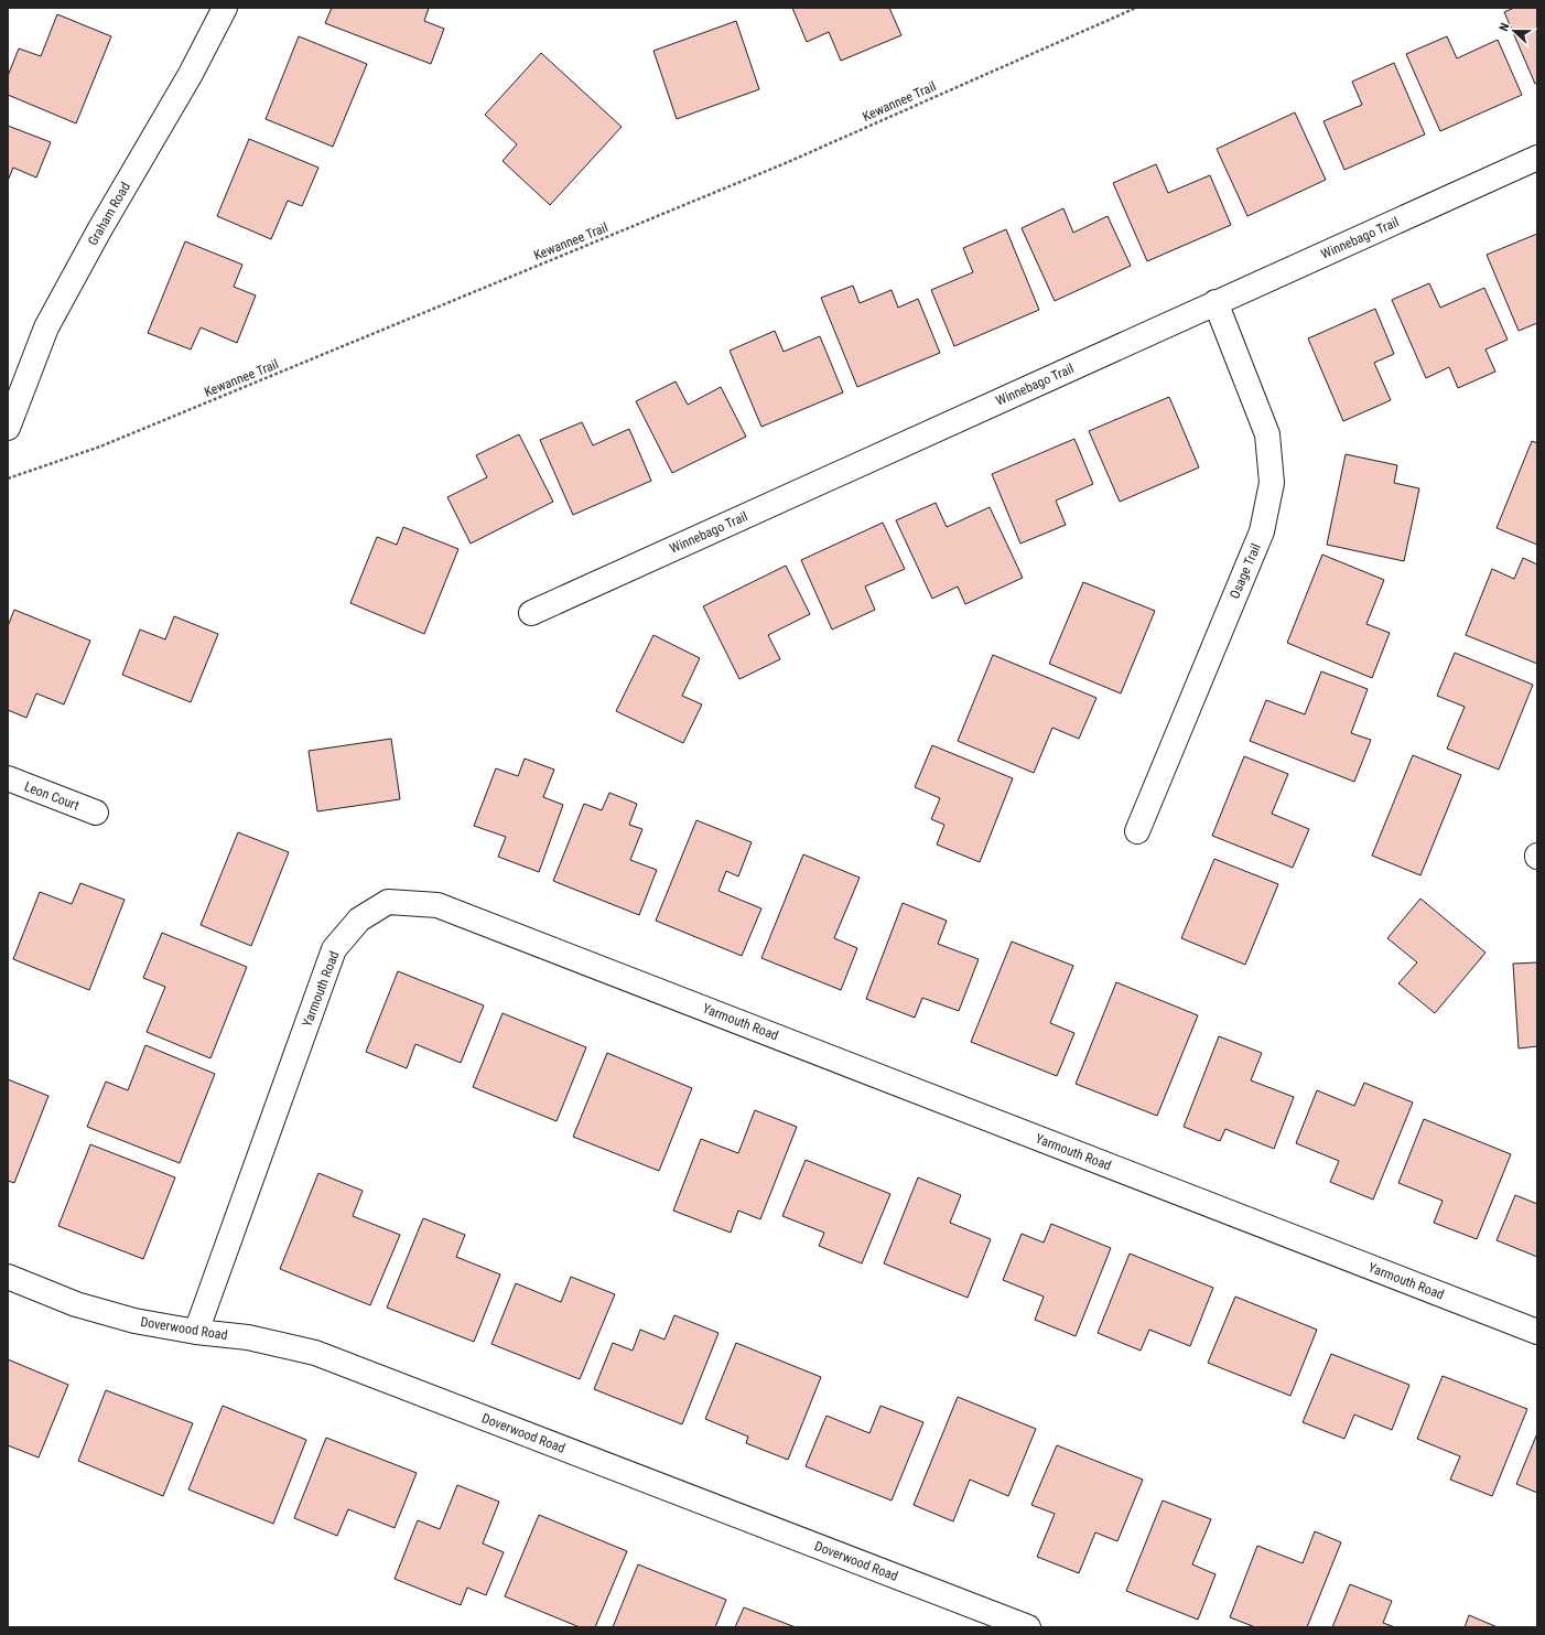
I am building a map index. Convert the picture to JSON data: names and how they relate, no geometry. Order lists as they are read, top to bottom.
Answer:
{
  "streets": {
    "street": [
      "Graham Road",
      "Winnebago Trail",
      "Osage Trail",
      "Leon Court",
      "Yarmouth Road",
      "Doverwood Road"
    ],
    "path": ["Kewannee Trail"]
  },
  "crossings": [
    ["Winnebago Trail", "Osage Trail"],
    ["Yarmouth Road", "Doverwood Road"]
  ],
  "north": "left"
}
